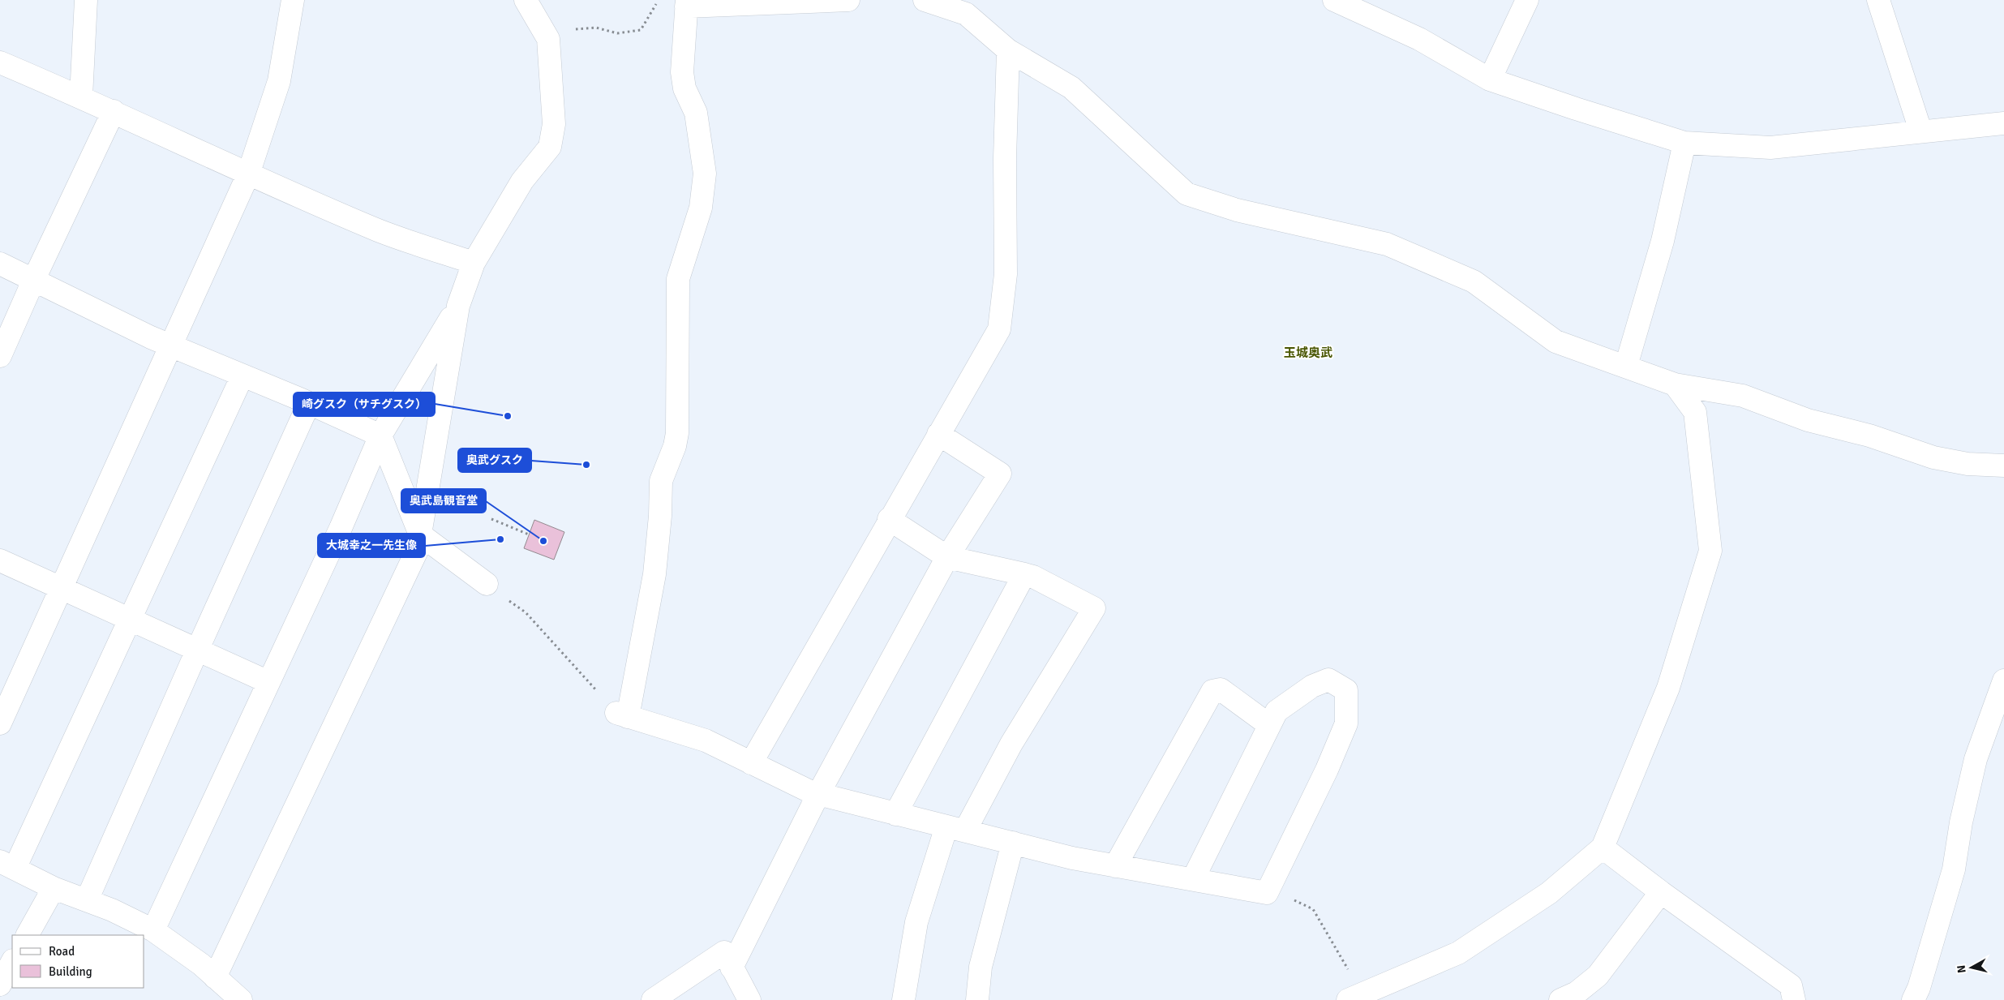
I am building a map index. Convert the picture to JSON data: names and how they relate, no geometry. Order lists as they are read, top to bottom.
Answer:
{
  "districts": ["玉城奥武"],
  "places": [
    "崎グスク（サチグスク）",
    "奥武グスク",
    "大城幸之一先生像",
    "奥武島観音堂"
  ],
  "legend": ["Road", "Building"],
  "north": "left"
}
